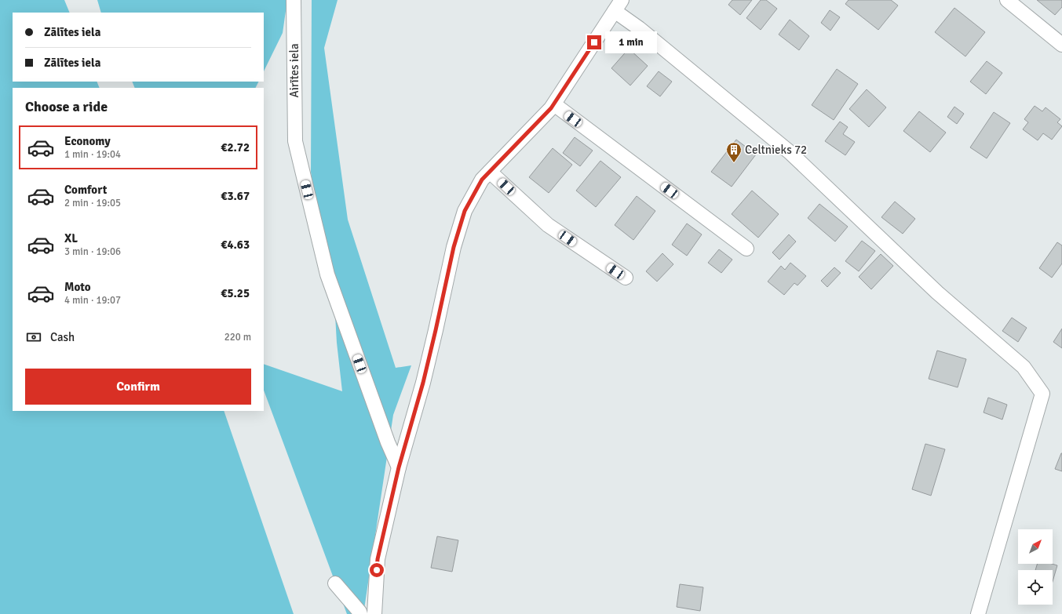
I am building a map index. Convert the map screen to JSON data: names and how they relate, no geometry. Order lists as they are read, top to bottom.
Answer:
{
  "streets": {
    "street": ["Airītes iela"]
  },
  "places": {
    "building": ["Celtnieks 72"]
  },
  "north": "top right",
  "page": {
    "banner": ["Zālītes iela", "Zālītes iela"],
    "bubble": "1 min",
    "heading": "Choose a ride",
    "list": [
      {
        "name": "Economy",
        "note": "1 min · 19:04",
        "value": "€2.72"
      },
      {
        "name": "Comfort",
        "note": "2 min · 19:05",
        "value": "€3.67"
      },
      {
        "name": "XL",
        "note": "3 min · 19:06",
        "value": "€4.63"
      },
      {
        "name": "Moto",
        "note": "4 min · 19:07",
        "value": "€5.25"
      }
    ],
    "pay": ["Cash", "220 m"],
    "buttons": "Confirm"
  }
}
